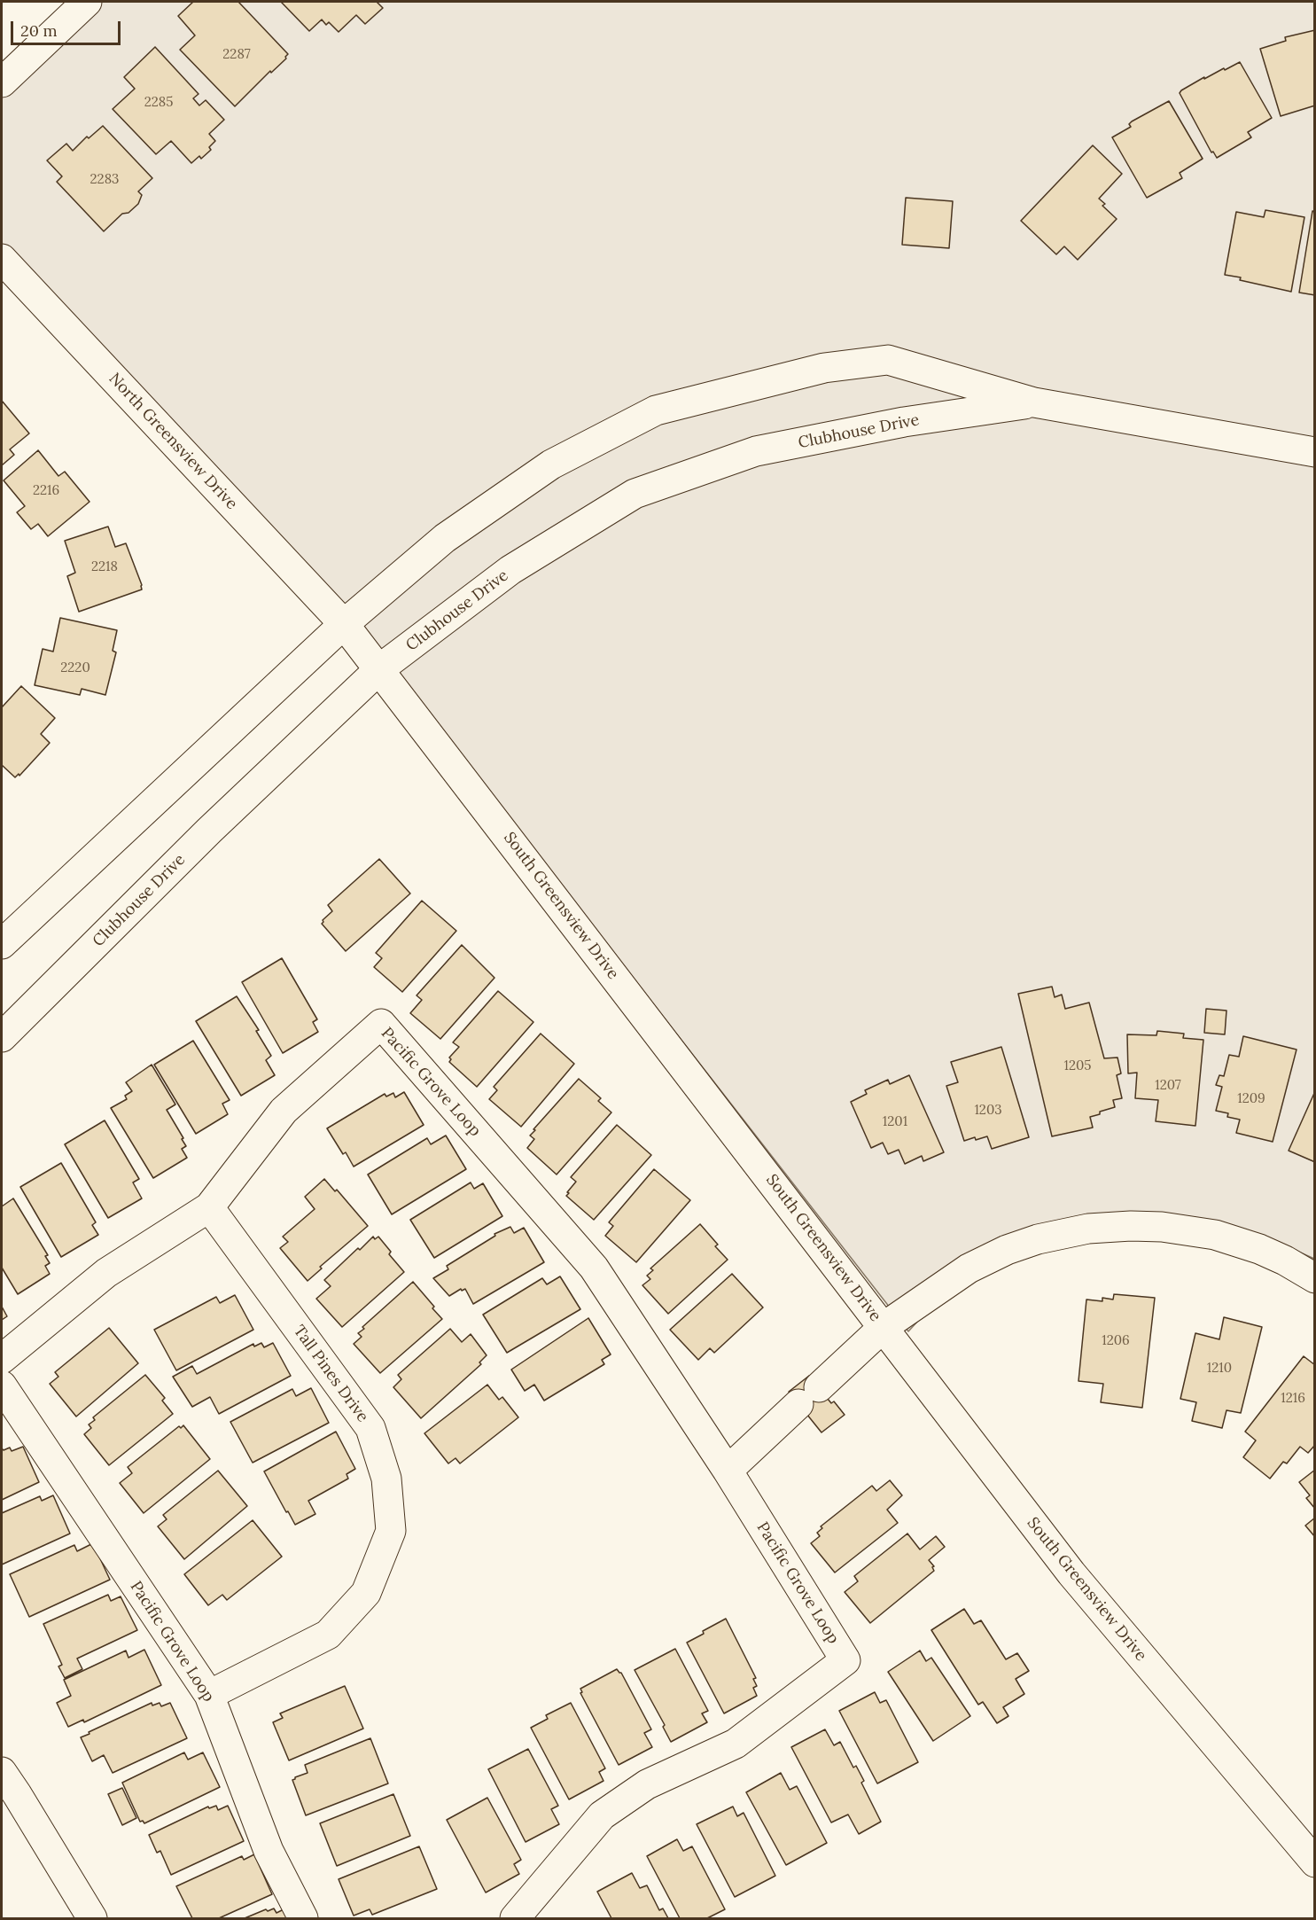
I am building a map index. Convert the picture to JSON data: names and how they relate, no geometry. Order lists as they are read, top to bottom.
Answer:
{
  "streets": {
    "street": [
      "Clubhouse Drive",
      "North Greensview Drive",
      "South Greensview Drive",
      "Pacific Grove Loop",
      "Tall Pines Drive"
    ]
  },
  "crossings": [
    ["Clubhouse Drive", "North Greensview Drive"],
    ["Clubhouse Drive", "South Greensview Drive"],
    ["North Greensview Drive", "South Greensview Drive"],
    ["Pacific Grove Loop", "Tall Pines Drive"]
  ],
  "house_numbers": [
    "2287",
    "2285",
    "2283",
    "2216",
    "2218",
    "2220",
    "1205",
    "1207",
    "1209",
    "1203",
    "1201",
    "1206",
    "1210",
    "1216"
  ],
  "scale_bar": "20 m"
}
